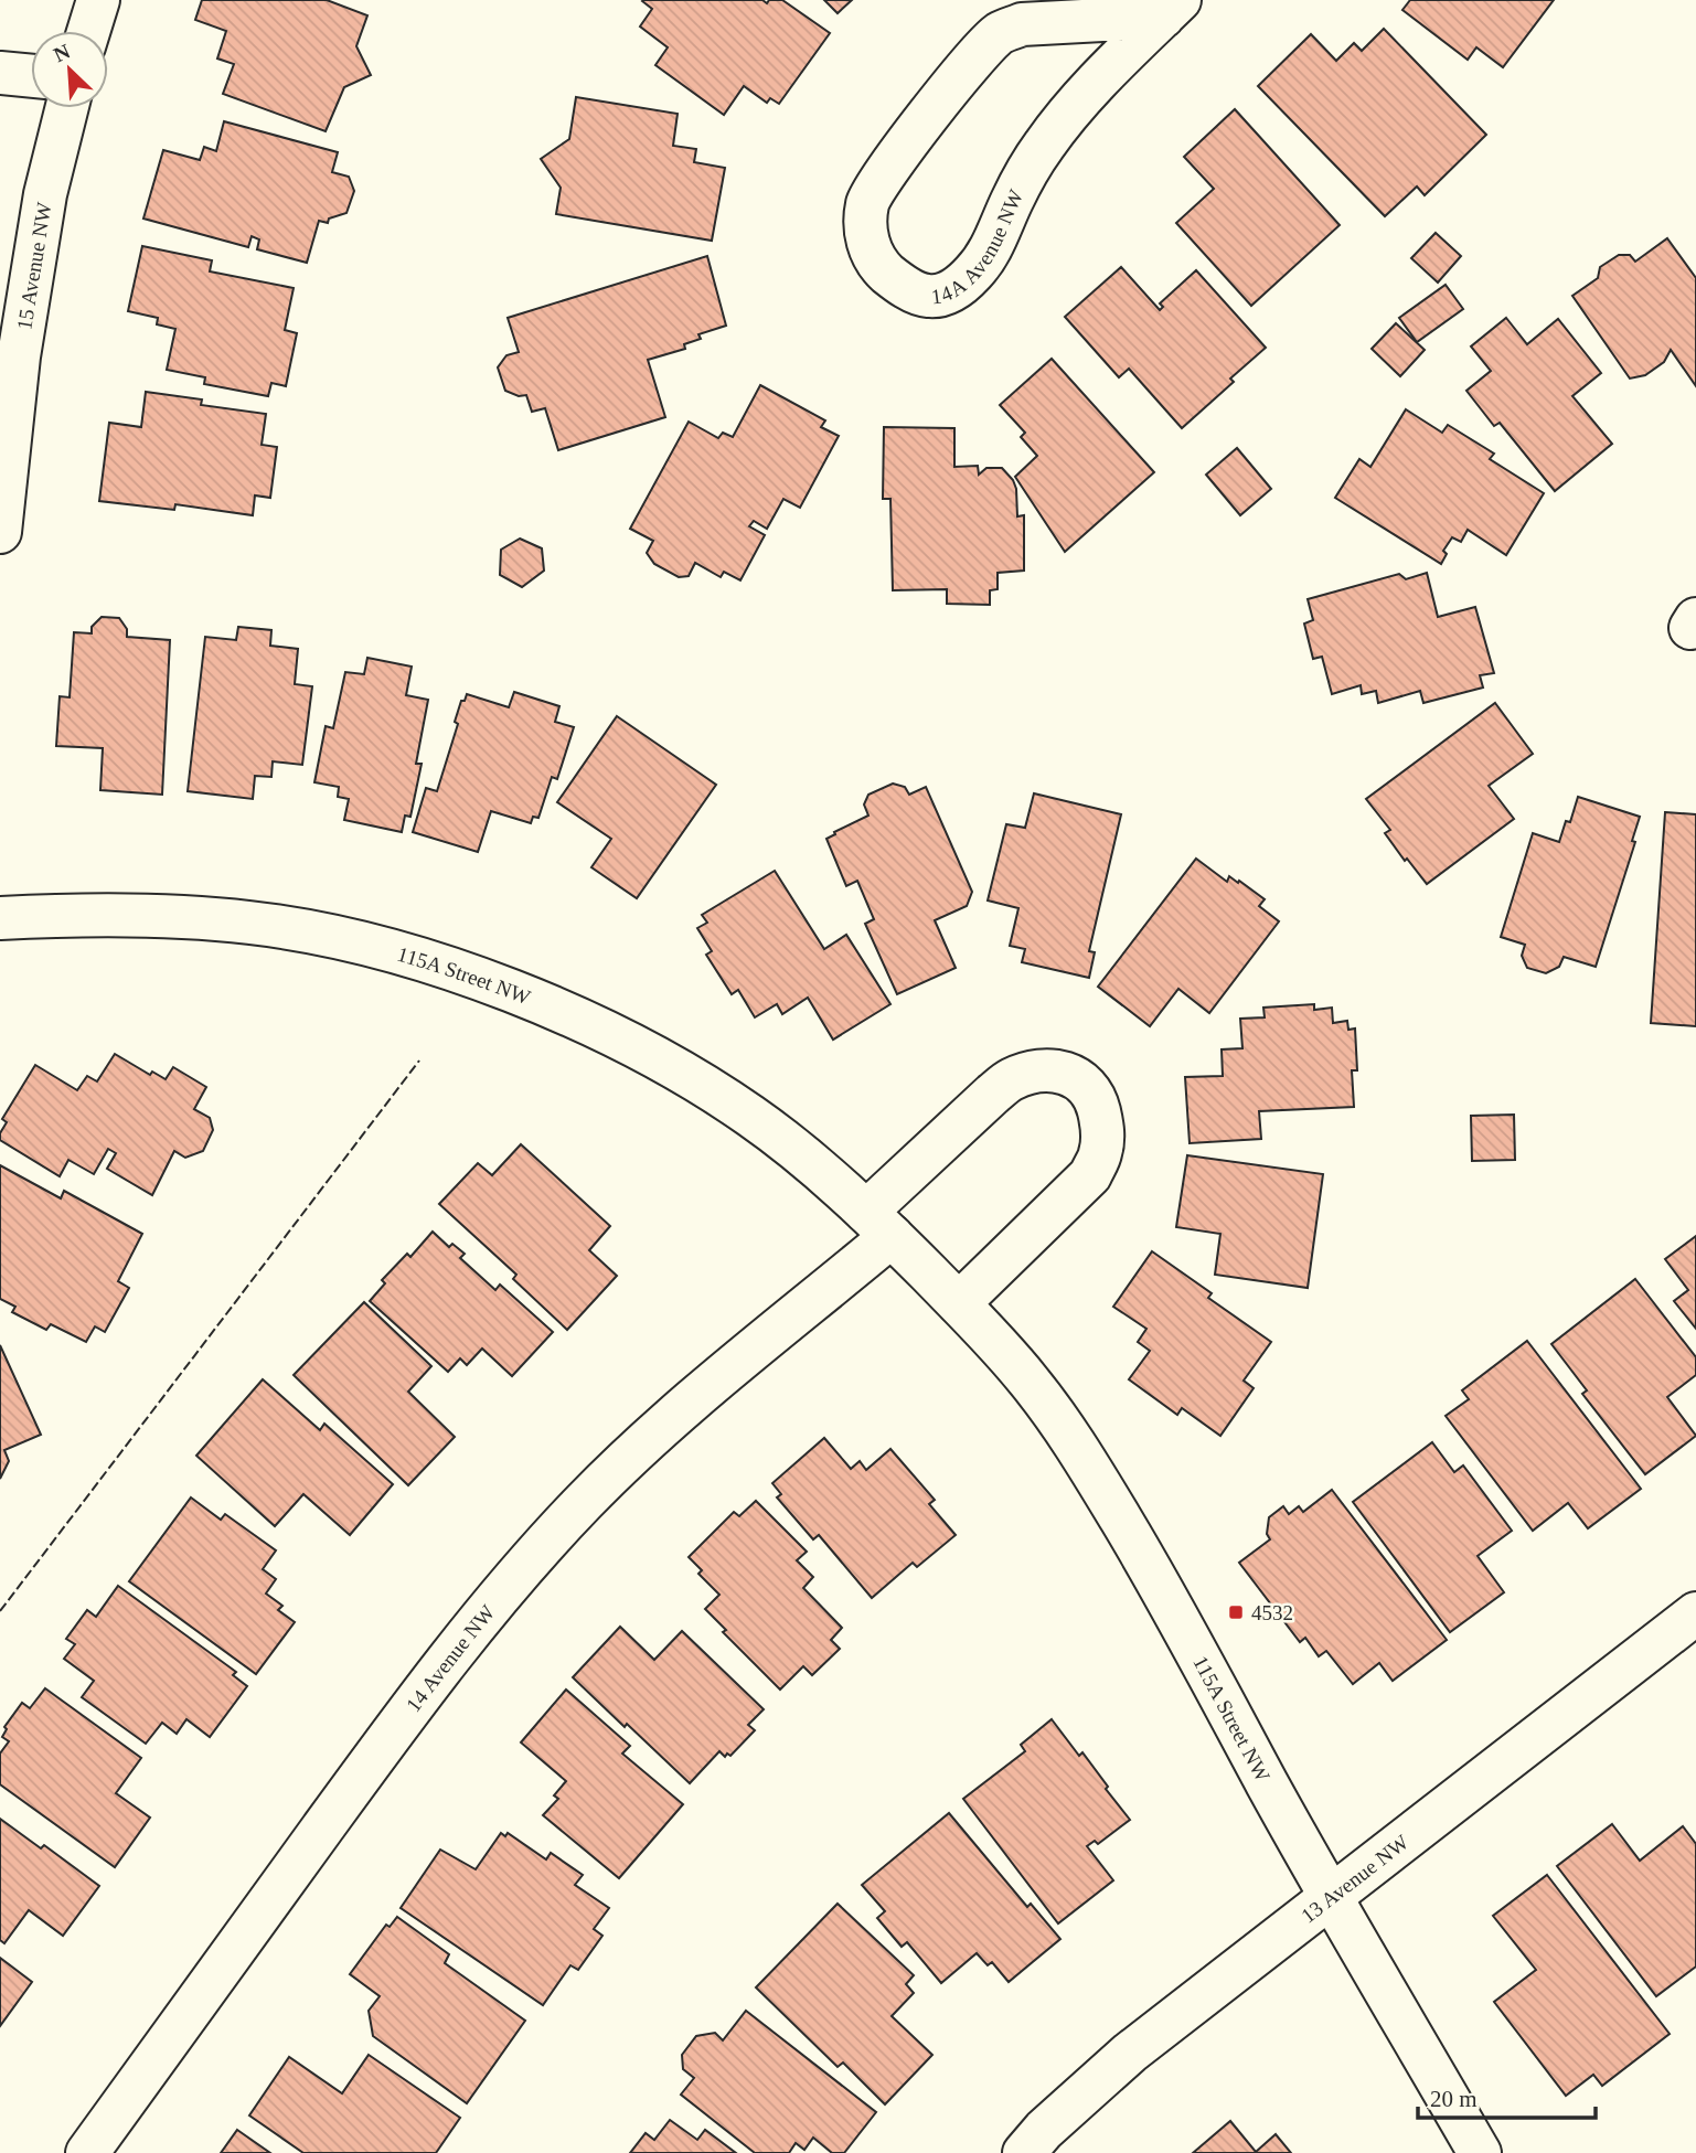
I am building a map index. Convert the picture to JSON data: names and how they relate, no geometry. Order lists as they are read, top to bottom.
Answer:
{
  "streets": {
    "street": [
      "14A Avenue NW",
      "15 Avenue NW",
      "115A Street NW",
      "14 Avenue NW",
      "13 Avenue NW"
    ]
  },
  "crossings": [
    ["115A Street NW", "14 Avenue NW"],
    ["115A Street NW", "13 Avenue NW"]
  ],
  "places": {
    "transit": ["4532"]
  },
  "scale_bar": "20 m",
  "north": "top left"
}
